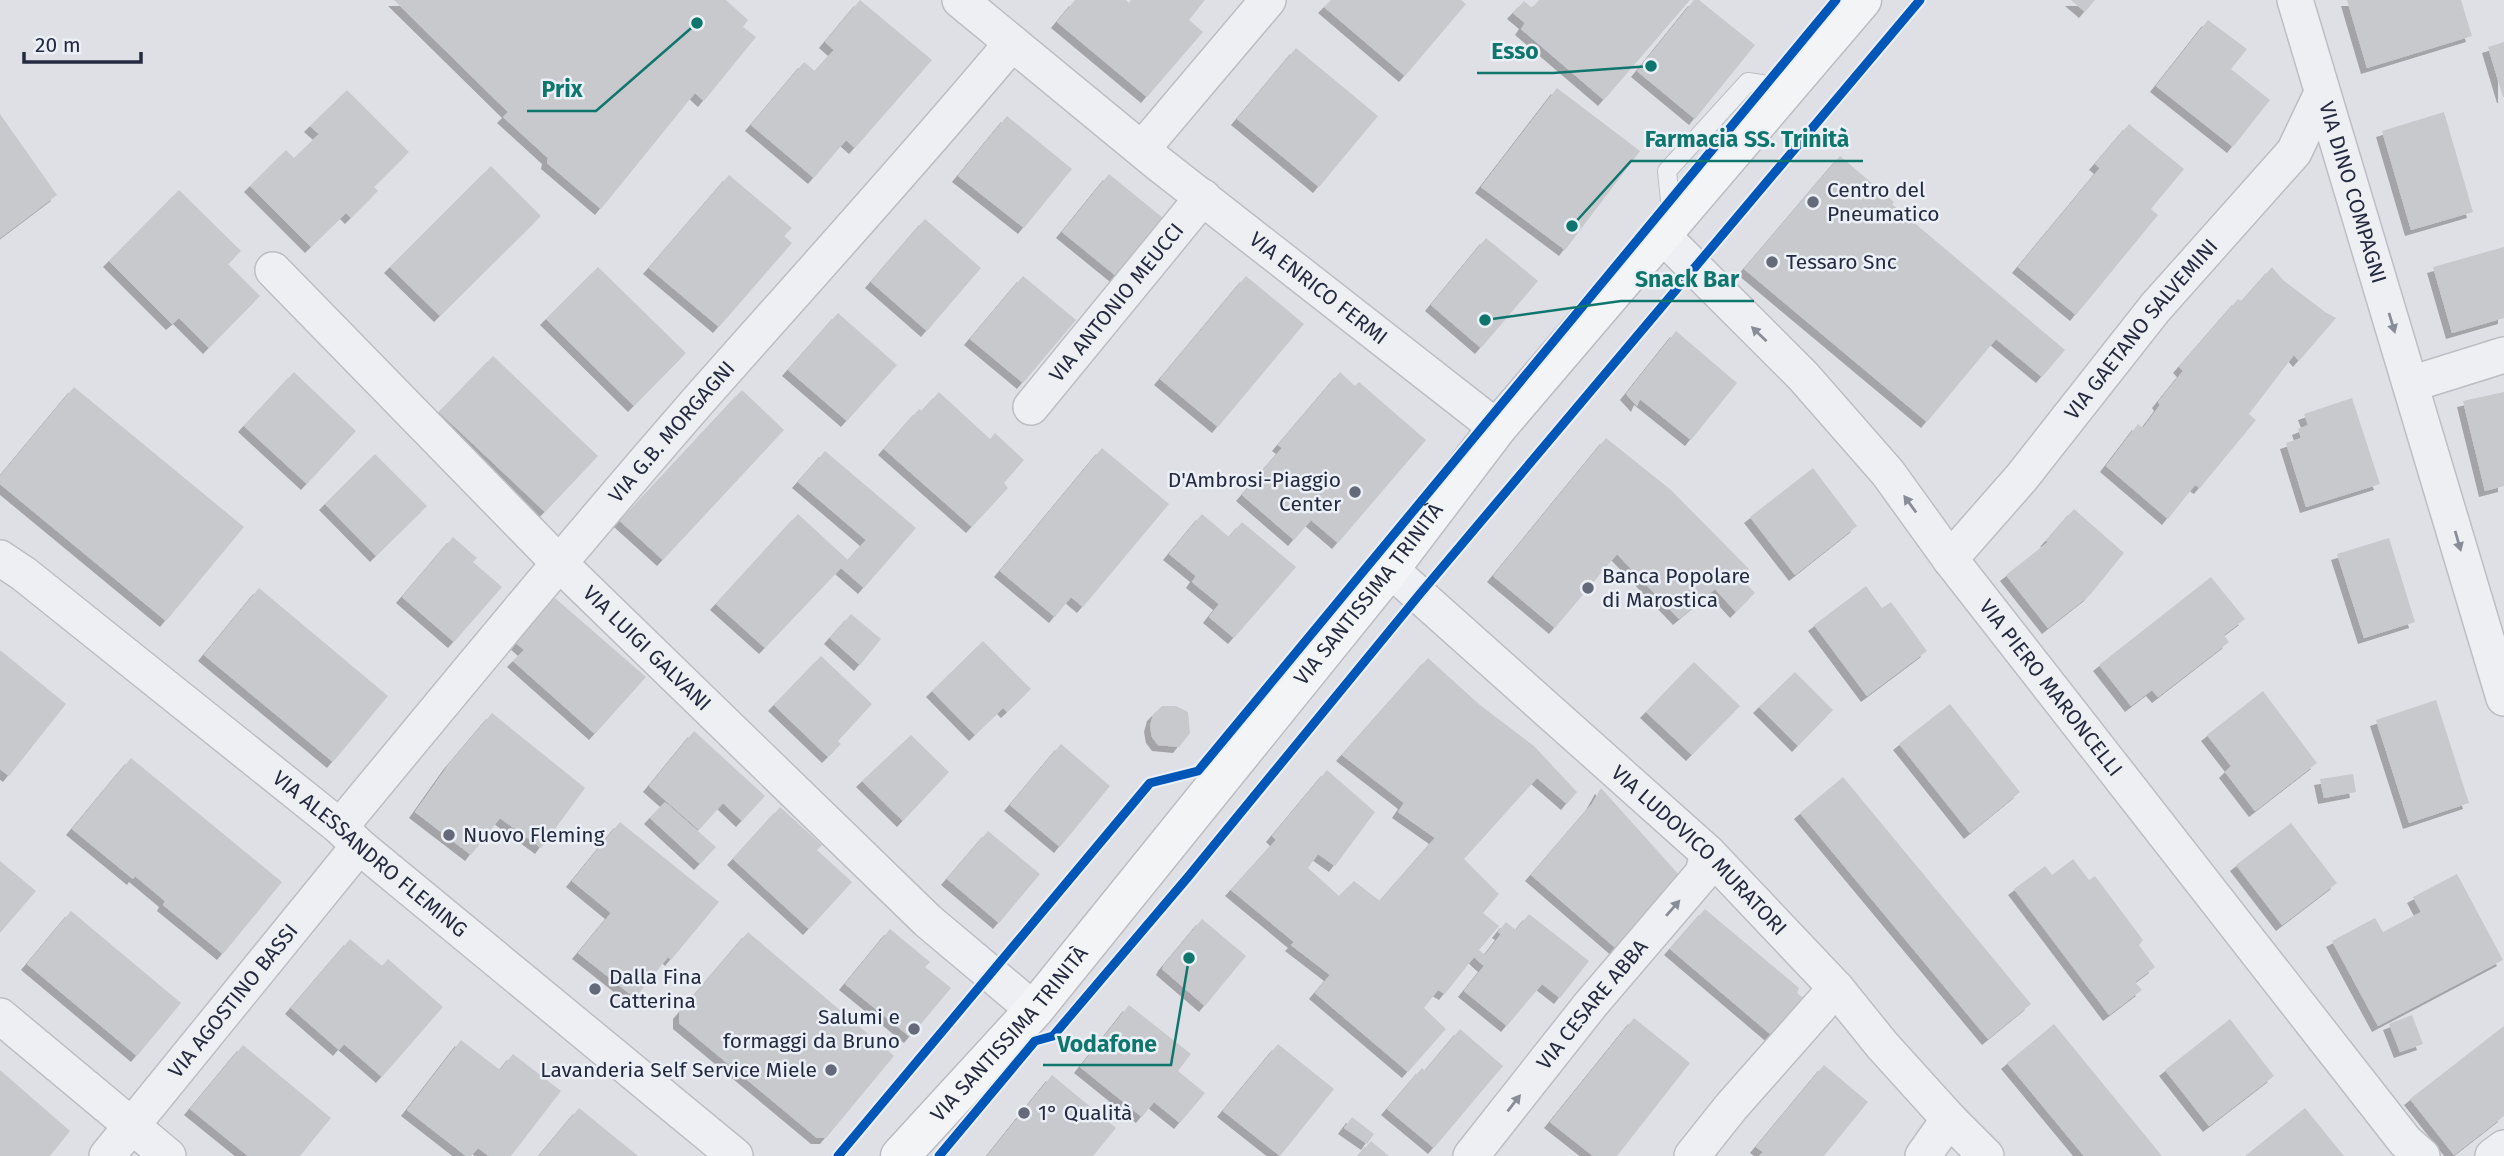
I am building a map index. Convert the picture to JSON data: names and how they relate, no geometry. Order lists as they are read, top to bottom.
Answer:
{
  "streets": {
    "main road": ["VIA SANTISSIMA TRINITÀ"],
    "street": [
      "VIA DINO COMPAGNI",
      "VIA ENRICO FERMI",
      "VIA ANTONIO MEUCCI",
      "VIA GAETANO SALVEMINI",
      "VIA G.B. MORGAGNI",
      "VIA LUIGI GALVANI",
      "VIA PIERO MARONCELLI",
      "VIA LUDOVICO MURATORI",
      "VIA ALESSANDRO FLEMING",
      "VIA AGOSTINO BASSI",
      "VIA CESARE ABBA"
    ]
  },
  "crossings": [
    ["VIA DINO COMPAGNI", "VIA GAETANO SALVEMINI"],
    ["VIA ENRICO FERMI", "VIA ANTONIO MEUCCI"],
    ["VIA ENRICO FERMI", "VIA G.B. MORGAGNI"],
    ["VIA ENRICO FERMI", "VIA SANTISSIMA TRINITÀ"],
    ["VIA GAETANO SALVEMINI", "VIA PIERO MARONCELLI"],
    ["VIA G.B. MORGAGNI", "VIA LUIGI GALVANI"],
    ["VIA G.B. MORGAGNI", "VIA ALESSANDRO FLEMING"],
    ["VIA G.B. MORGAGNI", "VIA AGOSTINO BASSI"],
    ["VIA SANTISSIMA TRINITÀ", "VIA LUIGI GALVANI"],
    ["VIA SANTISSIMA TRINITÀ", "VIA PIERO MARONCELLI"],
    ["VIA SANTISSIMA TRINITÀ", "VIA LUDOVICO MURATORI"],
    ["VIA LUDOVICO MURATORI", "VIA CESARE ABBA"],
    ["VIA ALESSANDRO FLEMING", "VIA AGOSTINO BASSI"]
  ],
  "one_way": ["VIA DINO COMPAGNI", "VIA PIERO MARONCELLI"],
  "places": [
    "Prix",
    "Esso",
    "Centro del Pneumatico",
    "Farmacia SS. Trinità",
    "Tessaro Snc",
    "Snack Bar",
    "D'Ambrosi-Piaggio Center",
    "Banca Popolare di Marostica",
    "Nuovo Fleming",
    "Vodafone",
    "Dalla Fina Catterina",
    "Salumi e formaggi da Bruno",
    "Lavanderia Self Service Miele",
    "1° Qualità"
  ],
  "scale_bar": "20 m"
}
